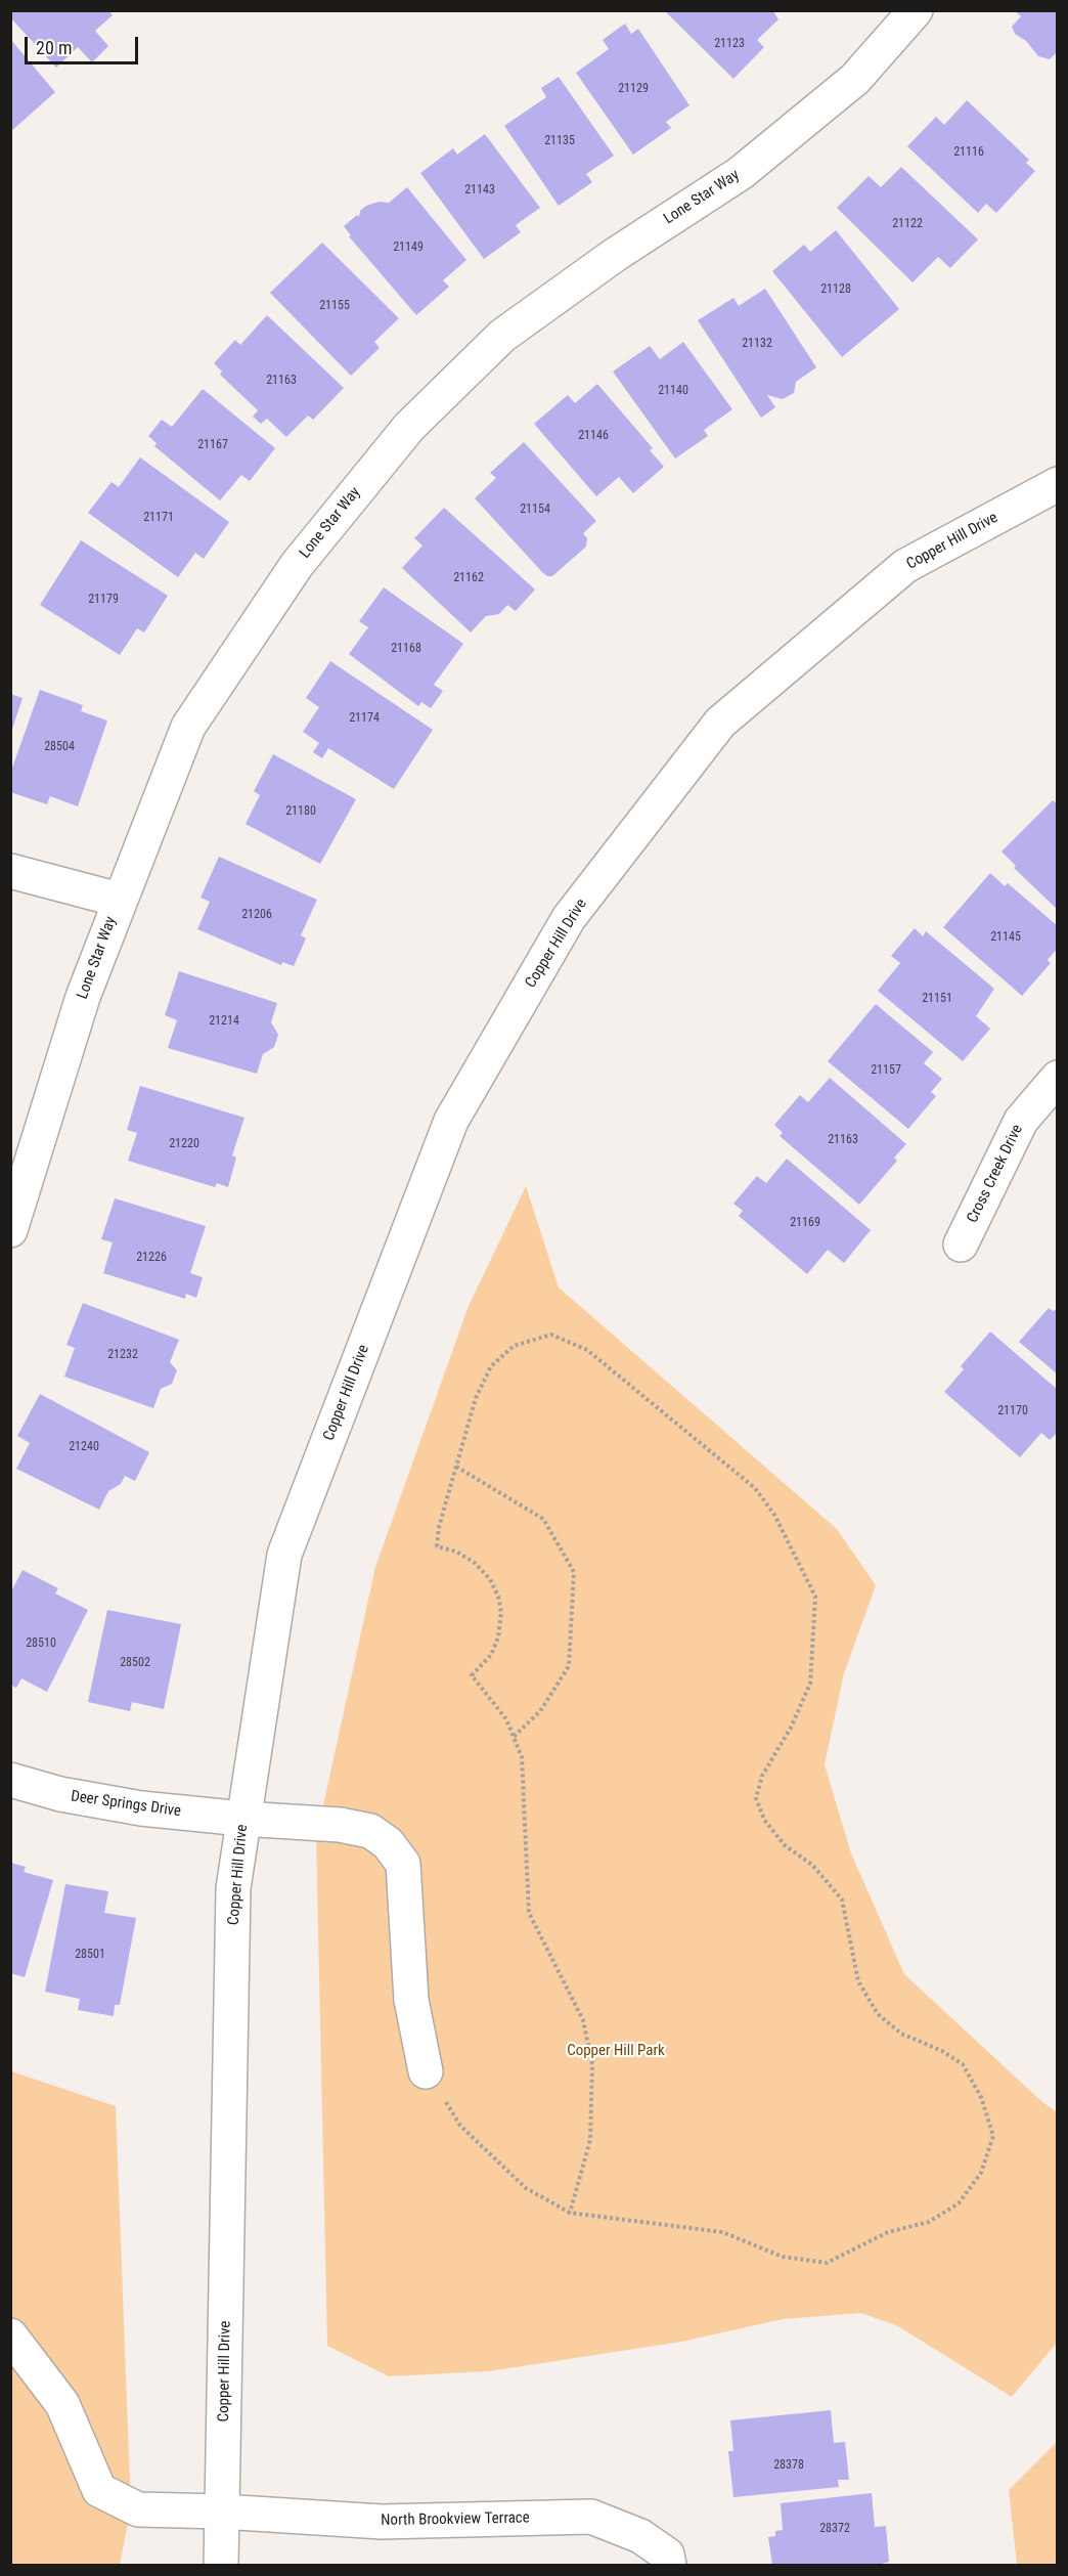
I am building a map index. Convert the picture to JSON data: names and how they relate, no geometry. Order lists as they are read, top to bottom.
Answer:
{
  "streets": {
    "street": [
      "Lone Star Way",
      "Copper Hill Drive",
      "Cross Creek Drive",
      "Deer Springs Drive",
      "North Brookview Terrace"
    ]
  },
  "crossings": [
    ["Copper Hill Drive", "Deer Springs Drive"],
    ["Copper Hill Drive", "North Brookview Terrace"]
  ],
  "parks": ["Copper Hill Park"],
  "house_numbers": [
    "21123",
    "21129",
    "21135",
    "21116",
    "21143",
    "21122",
    "21149",
    "21128",
    "21155",
    "21132",
    "21163",
    "21140",
    "21146",
    "21167",
    "21154",
    "21171",
    "21162",
    "21179",
    "21168",
    "21174",
    "28504",
    "21180",
    "21206",
    "21145",
    "21151",
    "21214",
    "21157",
    "21163",
    "21220",
    "21169",
    "21226",
    "21232",
    "21170",
    "21240",
    "28510",
    "28502",
    "28501",
    "28378",
    "28372"
  ],
  "scale_bar": "20 m"
}
